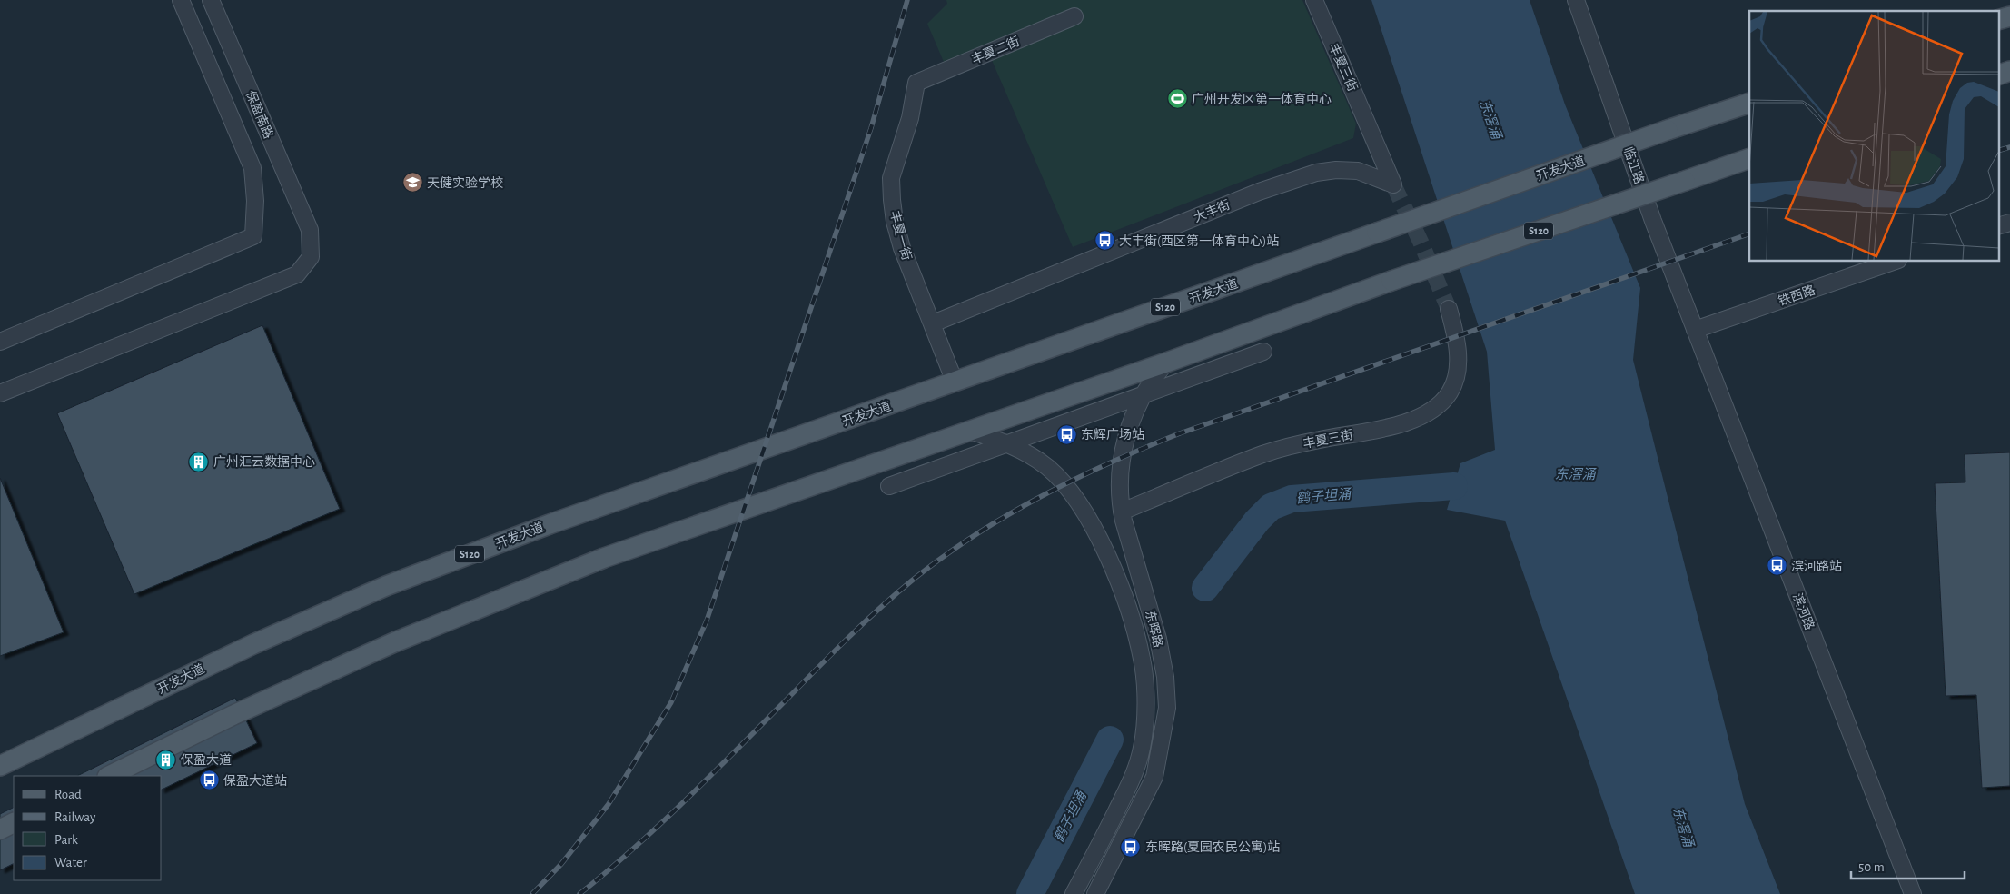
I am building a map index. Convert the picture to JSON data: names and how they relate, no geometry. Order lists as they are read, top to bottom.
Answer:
{
  "streets": {
    "main road": ["开发大道", "S120"],
    "street": [
      "丰夏二街",
      "丰夏三街",
      "保盈南路",
      "临江路",
      "大丰街",
      "丰夏一街",
      "铁西路",
      "滨河路",
      "东晖路"
    ]
  },
  "crossings": [
    ["丰夏二街", "丰夏一街"],
    ["丰夏三街", "大丰街"],
    ["丰夏三街", "东晖路"],
    ["临江路", "铁西路"],
    ["临江路", "滨河路"],
    ["开发大道", "丰夏一街"],
    ["大丰街", "丰夏一街"],
    ["S120", "东晖路"],
    ["铁西路", "滨河路"]
  ],
  "water": ["东滘涌", "鹤子坦涌"],
  "places": {
    "sports": ["广州开发区第一体育中心"],
    "school or university": ["天健实验学校"],
    "bus stop": [
      "大丰街(西区第一体育中心)站",
      "东辉广场站",
      "滨河路站",
      "保盈大道站",
      "东晖路(夏园农民公寓)站"
    ],
    "building": ["广州汇云数据中心", "保盈大道"]
  },
  "legend": [
    "Road",
    "Railway",
    "Park",
    "Water"
  ],
  "scale_bar": "50 m"
}
